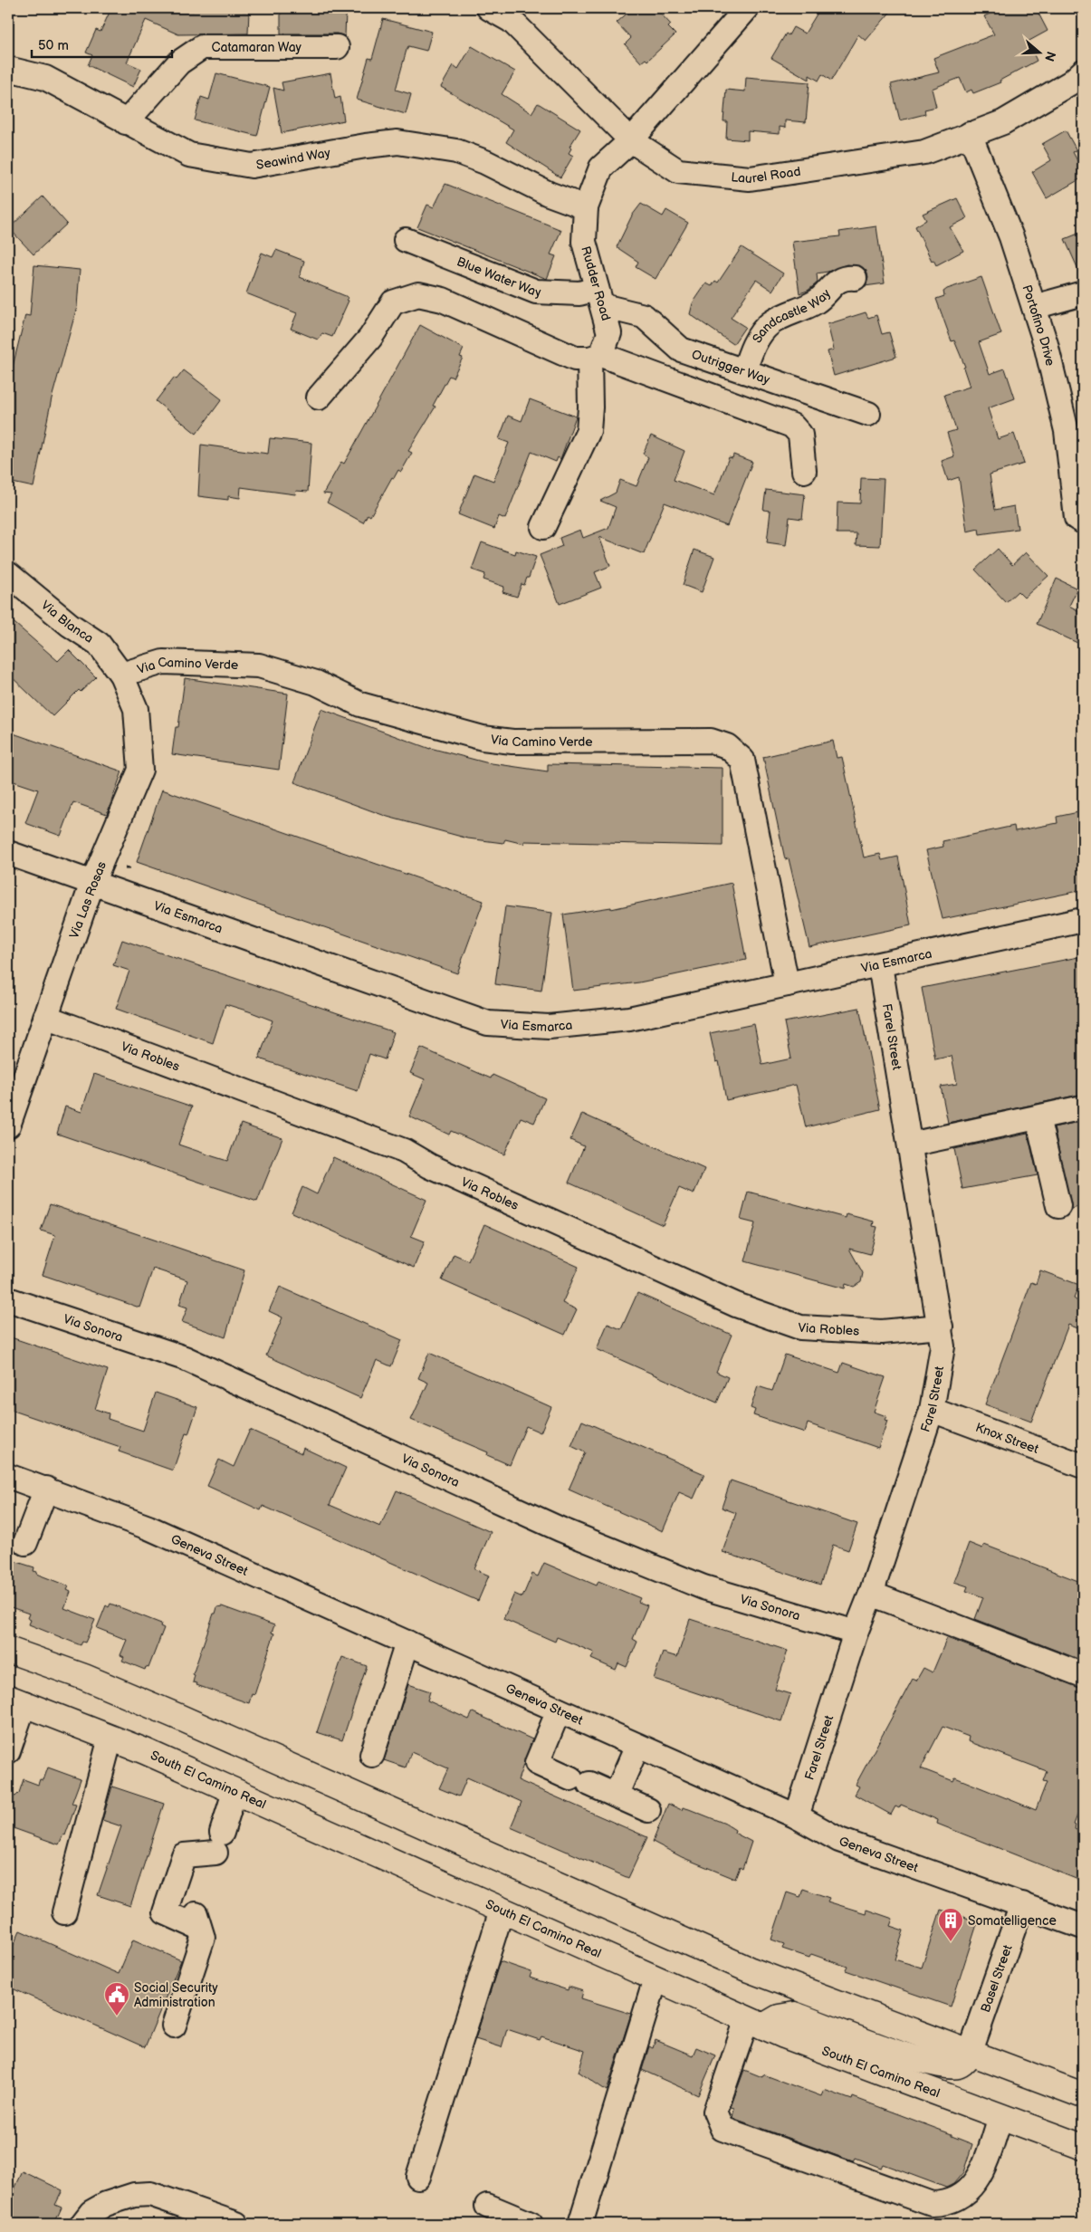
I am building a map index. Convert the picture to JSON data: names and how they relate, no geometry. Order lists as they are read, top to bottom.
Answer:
{
  "streets": {
    "main road": ["South El Camino Real"],
    "street": [
      "Catamaran Way",
      "Seawind Way",
      "Laurel Road",
      "Blue Water Way",
      "Rudder Road",
      "Sandcastle Way",
      "Portofino Drive",
      "Outrigger Way",
      "Via Blanca",
      "Via Camino Verde",
      "Via Las Rosas",
      "Via Esmarca",
      "Farel Street",
      "Via Robles",
      "Via Sonora",
      "Knox Street",
      "Geneva Street",
      "Basel Street"
    ]
  },
  "crossings": [
    ["Catamaran Way", "Seawind Way"],
    ["Seawind Way", "Rudder Road"],
    ["Laurel Road", "Rudder Road"],
    ["Laurel Road", "Portofino Drive"],
    ["Blue Water Way", "Rudder Road"],
    ["Blue Water Way", "Outrigger Way"],
    ["Rudder Road", "Outrigger Way"],
    ["Sandcastle Way", "Outrigger Way"],
    ["Via Blanca", "Via Camino Verde"],
    ["Via Blanca", "Via Las Rosas"],
    ["Via Camino Verde", "Via Las Rosas"],
    ["Via Camino Verde", "Via Esmarca"],
    ["Via Las Rosas", "Via Esmarca"],
    ["Via Las Rosas", "Via Robles"],
    ["Via Esmarca", "Farel Street"],
    ["Farel Street", "Via Robles"],
    ["Farel Street", "Via Sonora"],
    ["Farel Street", "Knox Street"],
    ["Farel Street", "Geneva Street"],
    ["Geneva Street", "Basel Street"]
  ],
  "places": {
    "building": ["Somatelligence"],
    "public building": ["Social Security Administration"]
  },
  "scale_bar": "50 m",
  "north": "right"
}
